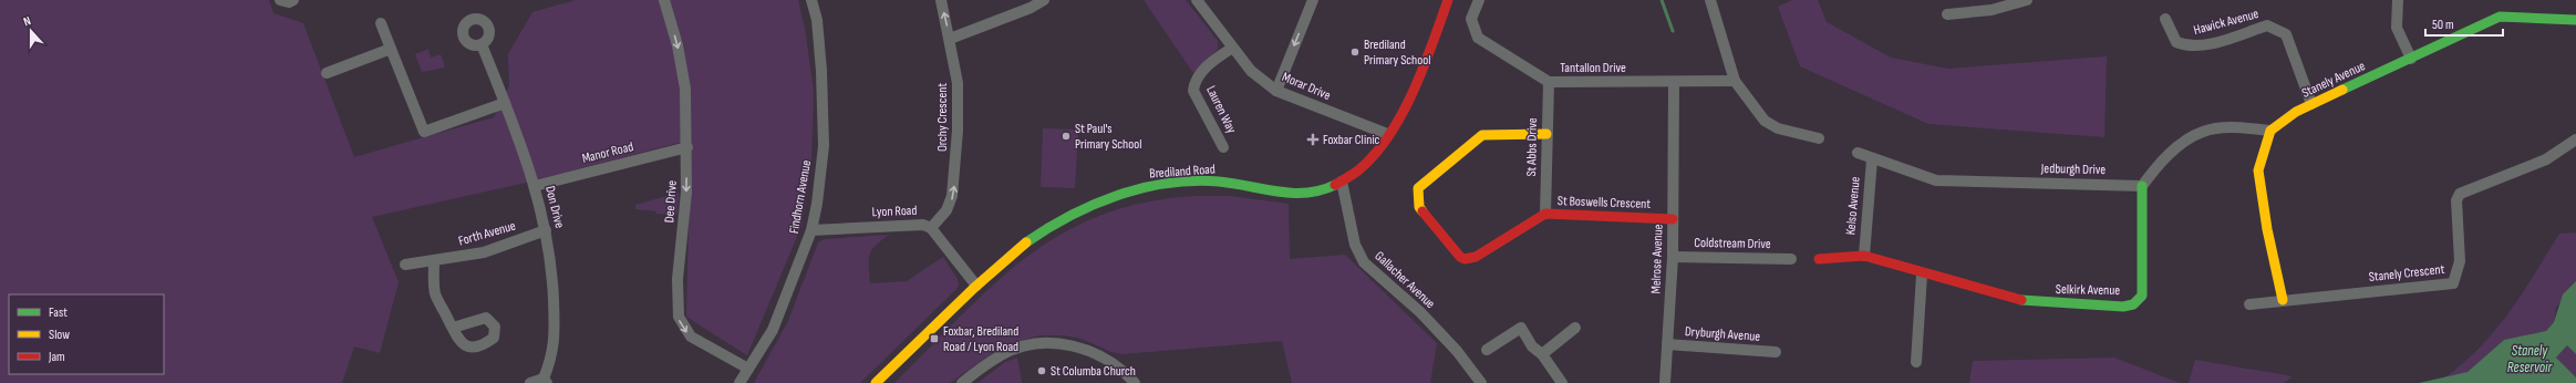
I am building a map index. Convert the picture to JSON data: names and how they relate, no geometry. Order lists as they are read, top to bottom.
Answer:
{
  "streets": {
    "street": [
      "Hawick Avenue",
      "Tantallon Drive",
      "Stanely Avenue",
      "Morar Drive",
      "Lauren Way",
      "Orchy Crescent",
      "St Abbs Drive",
      "Manor Road",
      "Jedburgh Drive",
      "Brediland Road",
      "Findhorn Avenue",
      "Dee Drive",
      "St Boswells Crescent",
      "Kelso Avenue",
      "Don Drive",
      "Lyon Road",
      "Forth Avenue",
      "Coldstream Drive",
      "Melrose Avenue",
      "Stanely Crescent",
      "Gallacher Avenue",
      "Selkirk Avenue",
      "Dryburgh Avenue"
    ]
  },
  "crossings": [
    ["Hawick Avenue", "Stanely Avenue"],
    ["Tantallon Drive", "St Abbs Drive"],
    ["Tantallon Drive", "Melrose Avenue"],
    ["Morar Drive", "Lauren Way"],
    ["Morar Drive", "Brediland Road"],
    ["Orchy Crescent", "Lyon Road"],
    ["St Abbs Drive", "St Boswells Crescent"],
    ["Manor Road", "Dee Drive"],
    ["Manor Road", "Don Drive"],
    ["Jedburgh Drive", "Kelso Avenue"],
    ["Jedburgh Drive", "Selkirk Avenue"],
    ["Brediland Road", "Lyon Road"],
    ["Brediland Road", "Gallacher Avenue"],
    ["Findhorn Avenue", "Dee Drive"],
    ["Findhorn Avenue", "Lyon Road"],
    ["St Boswells Crescent", "Melrose Avenue"],
    ["Kelso Avenue", "Selkirk Avenue"],
    ["Don Drive", "Forth Avenue"],
    ["Coldstream Drive", "Melrose Avenue"],
    ["Melrose Avenue", "Dryburgh Avenue"]
  ],
  "one_way": ["Orchy Crescent", "Dee Drive"],
  "water": ["Stanely Reservoir"],
  "places": {
    "other": ["Brediland Primary School", "St Paul's Primary School", "St Columba Church"],
    "health": ["Foxbar Clinic"],
    "transit": ["Foxbar, Brediland Road / Lyon Road"]
  },
  "legend": ["Fast", "Slow", "Jam"],
  "scale_bar": "50 m",
  "north": "top"
}
